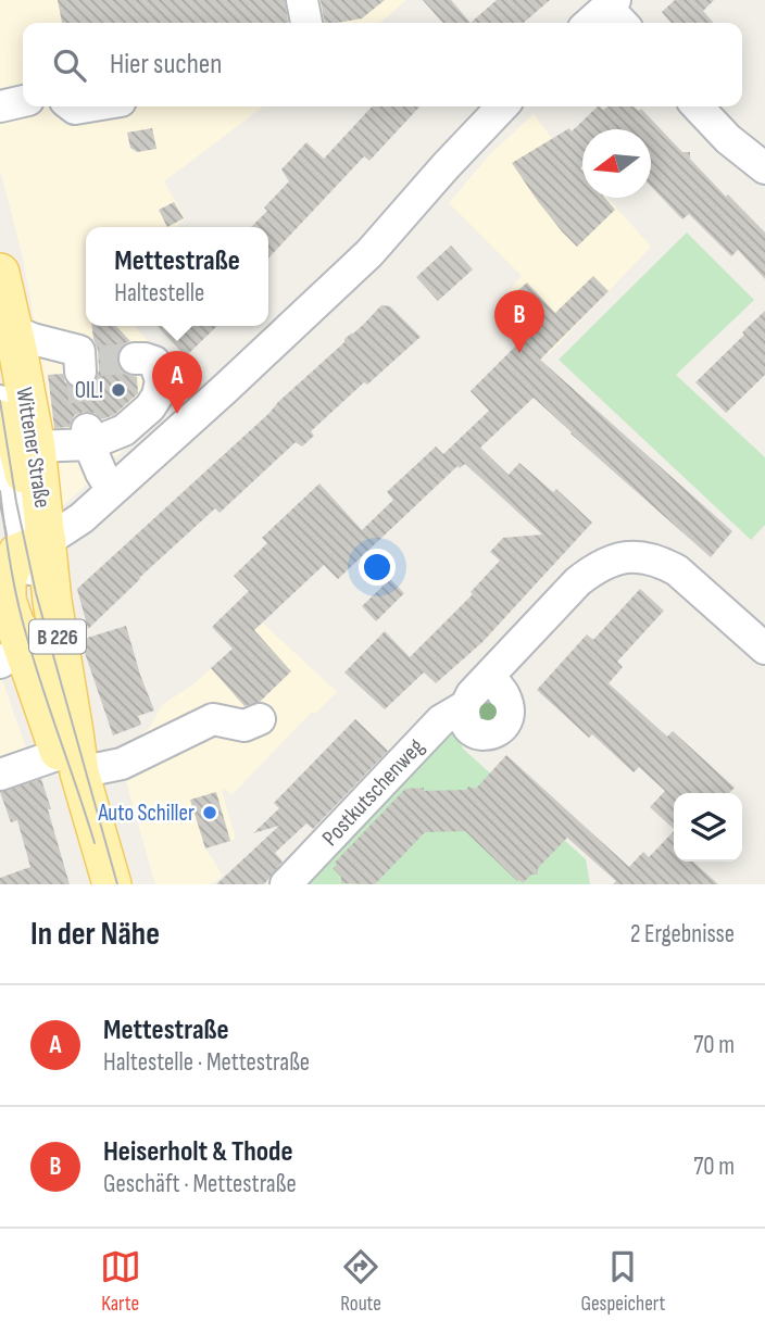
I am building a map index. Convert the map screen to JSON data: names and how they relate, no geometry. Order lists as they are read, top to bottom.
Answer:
{
  "streets": {
    "main road": ["Wittener Straße", "B 226"],
    "street": ["Postkutschenweg"]
  },
  "places": ["OIL!", "Auto Schiller"],
  "north": "left",
  "page": {
    "search": "Hier suchen",
    "popup": ["Mettestraße", "Haltestelle"],
    "pins": ["B", "A"],
    "heading": ["In der Nähe", "2 Ergebnisse"],
    "list": [
      {
        "mark": "A",
        "name": "Mettestraße",
        "note": "Haltestelle · Mettestraße",
        "value": "70 m"
      },
      {
        "mark": "B",
        "name": "Heiserholt & Thode",
        "note": "Geschäft · Mettestraße",
        "value": "70 m"
      }
    ],
    "nav": ["Karte", "Route", "Gespeichert"]
  }
}
